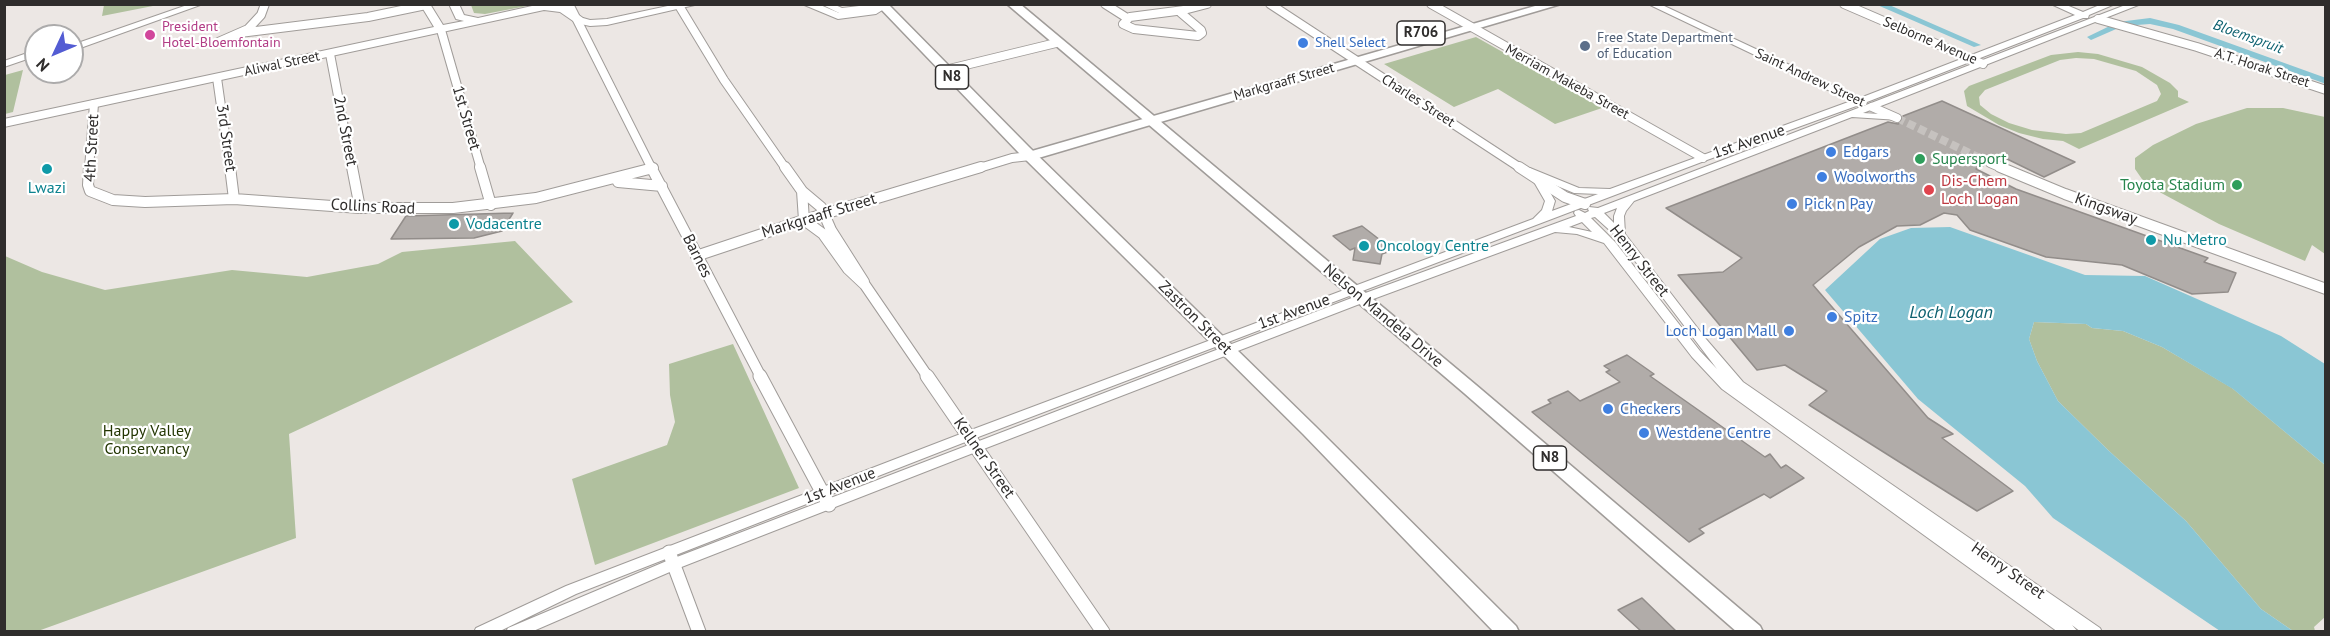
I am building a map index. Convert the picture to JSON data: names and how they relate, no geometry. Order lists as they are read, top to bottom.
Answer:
{
  "streets": {
    "main road": [
      "R706",
      "Aliwal Street",
      "N8",
      "Markgraaff Street",
      "Nelson Mandela Drive",
      "Zastron Street"
    ],
    "street": [
      "Selborne Avenue",
      "A.T. Horak Street",
      "Saint Andrew Street",
      "Merriam Makeba Street",
      "Charles Street",
      "1st Street",
      "2nd Street",
      "3rd Street",
      "1st Avenue",
      "4th Street",
      "Collins Road",
      "Kingsway",
      "Barnes",
      "Henry Street",
      "Kellner Street"
    ]
  },
  "crossings": [
    ["Selborne Avenue", "1st Avenue"],
    ["Aliwal Street", "1st Street"],
    ["Aliwal Street", "2nd Street"],
    ["Aliwal Street", "3rd Street"],
    ["Aliwal Street", "4th Street"],
    ["A.T. Horak Street", "1st Avenue"],
    ["Saint Andrew Street", "1st Avenue"],
    ["Markgraaff Street", "Merriam Makeba Street"],
    ["Markgraaff Street", "Charles Street"],
    ["Markgraaff Street", "Barnes"],
    ["Markgraaff Street", "Nelson Mandela Drive"],
    ["Markgraaff Street", "Zastron Street"],
    ["Markgraaff Street", "Kellner Street"],
    ["Merriam Makeba Street", "1st Avenue"],
    ["Charles Street", "Henry Street"],
    ["1st Street", "Collins Road"],
    ["2nd Street", "Collins Road"],
    ["3rd Street", "Collins Road"],
    ["1st Avenue", "Barnes"],
    ["1st Avenue", "Henry Street"],
    ["1st Avenue", "Nelson Mandela Drive"],
    ["1st Avenue", "Zastron Street"],
    ["1st Avenue", "Kellner Street"],
    ["4th Street", "Collins Road"],
    ["Collins Road", "Barnes"]
  ],
  "water": ["Bloemspruit", "Loch Logan"],
  "parks": ["Happy Valley Conservancy"],
  "places": [
    "President Hotel-Bloemfontain",
    "Shell Select",
    "Free State Department of Education",
    "Edgars",
    "Supersport",
    "Lwazi",
    "Woolworths",
    "Toyota Stadium",
    "Dis-Chem Loch Logan",
    "Pick n Pay",
    "Vodacentre",
    "Nu Metro",
    "Oncology Centre",
    "Spitz",
    "Loch Logan Mall",
    "Checkers",
    "Westdene Centre"
  ],
  "north": "bottom left"
}
